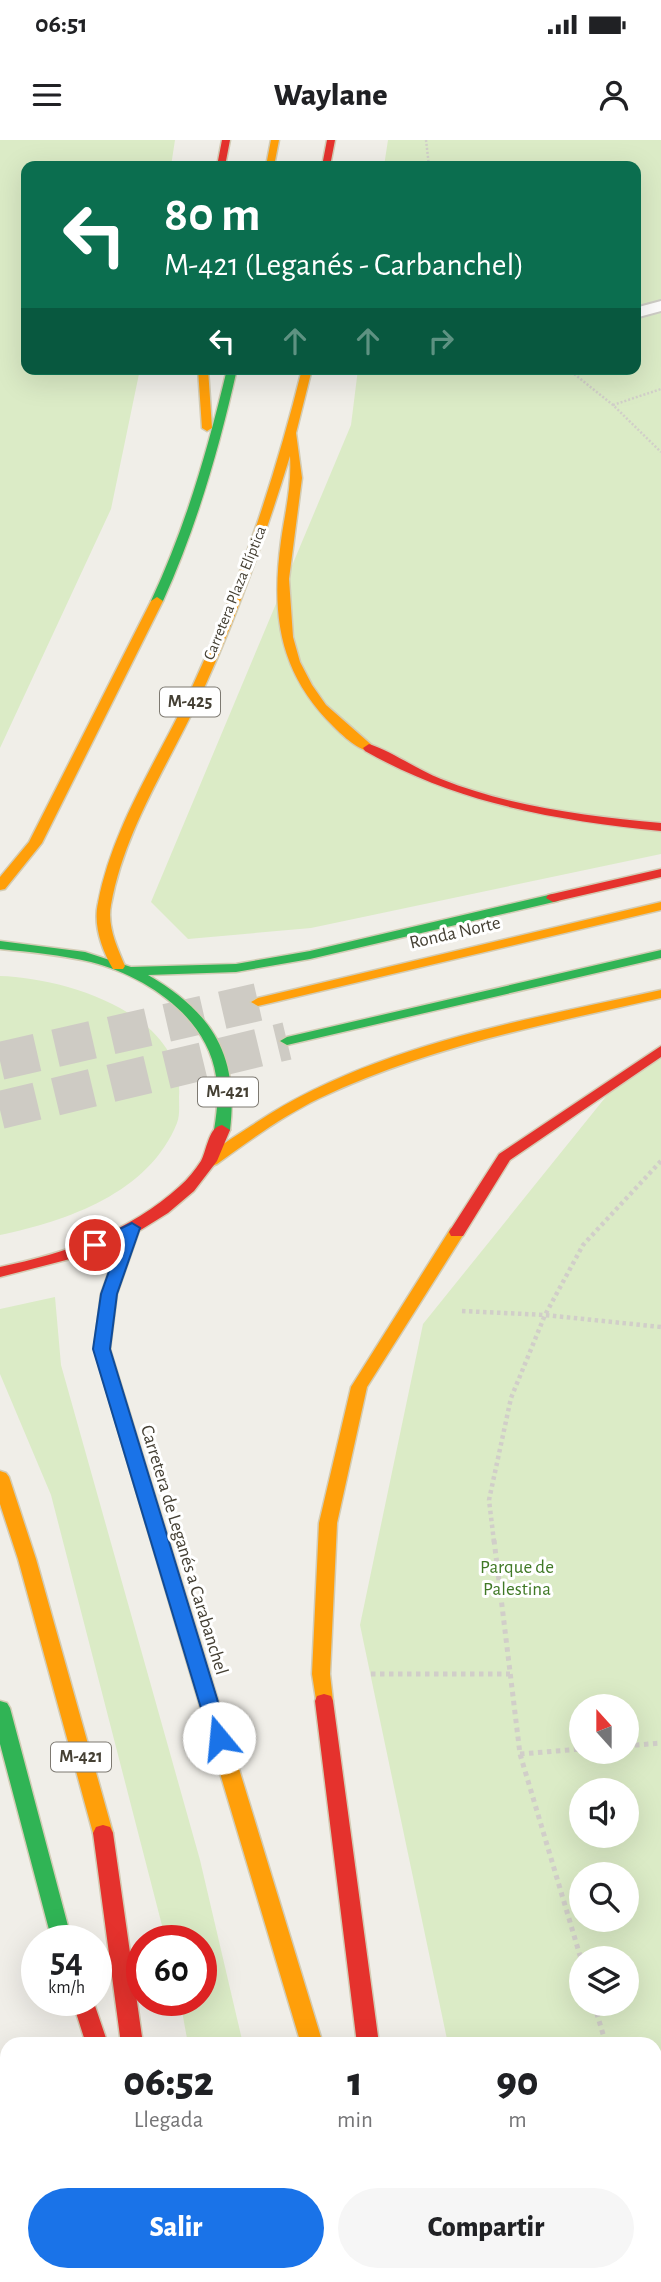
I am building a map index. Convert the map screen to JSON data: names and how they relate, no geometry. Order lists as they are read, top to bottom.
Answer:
{
  "streets": {
    "main road": [
      "Carretera Plaza Elíptica",
      "M-425",
      "Ronda Norte",
      "M-421",
      "Carretera de Leganés a Carabanchel"
    ]
  },
  "crossings": [
    ["Carretera Plaza Elíptica", "M-421"],
    ["M-421", "Carretera de Leganés a Carabanchel"]
  ],
  "parks": ["Parque de Palestina"],
  "north": "top",
  "page": {
    "status": "06:51",
    "header": "Waylane",
    "turn": ["80 m", "M-421 (Leganés - Carbanchel)"],
    "speed": "54 km/h",
    "limit": "60",
    "eta": [
      "06:52",
      "Llegada",
      "1",
      "min",
      "90",
      "m"
    ],
    "buttons": ["Salir", "Compartir"]
  }
}
